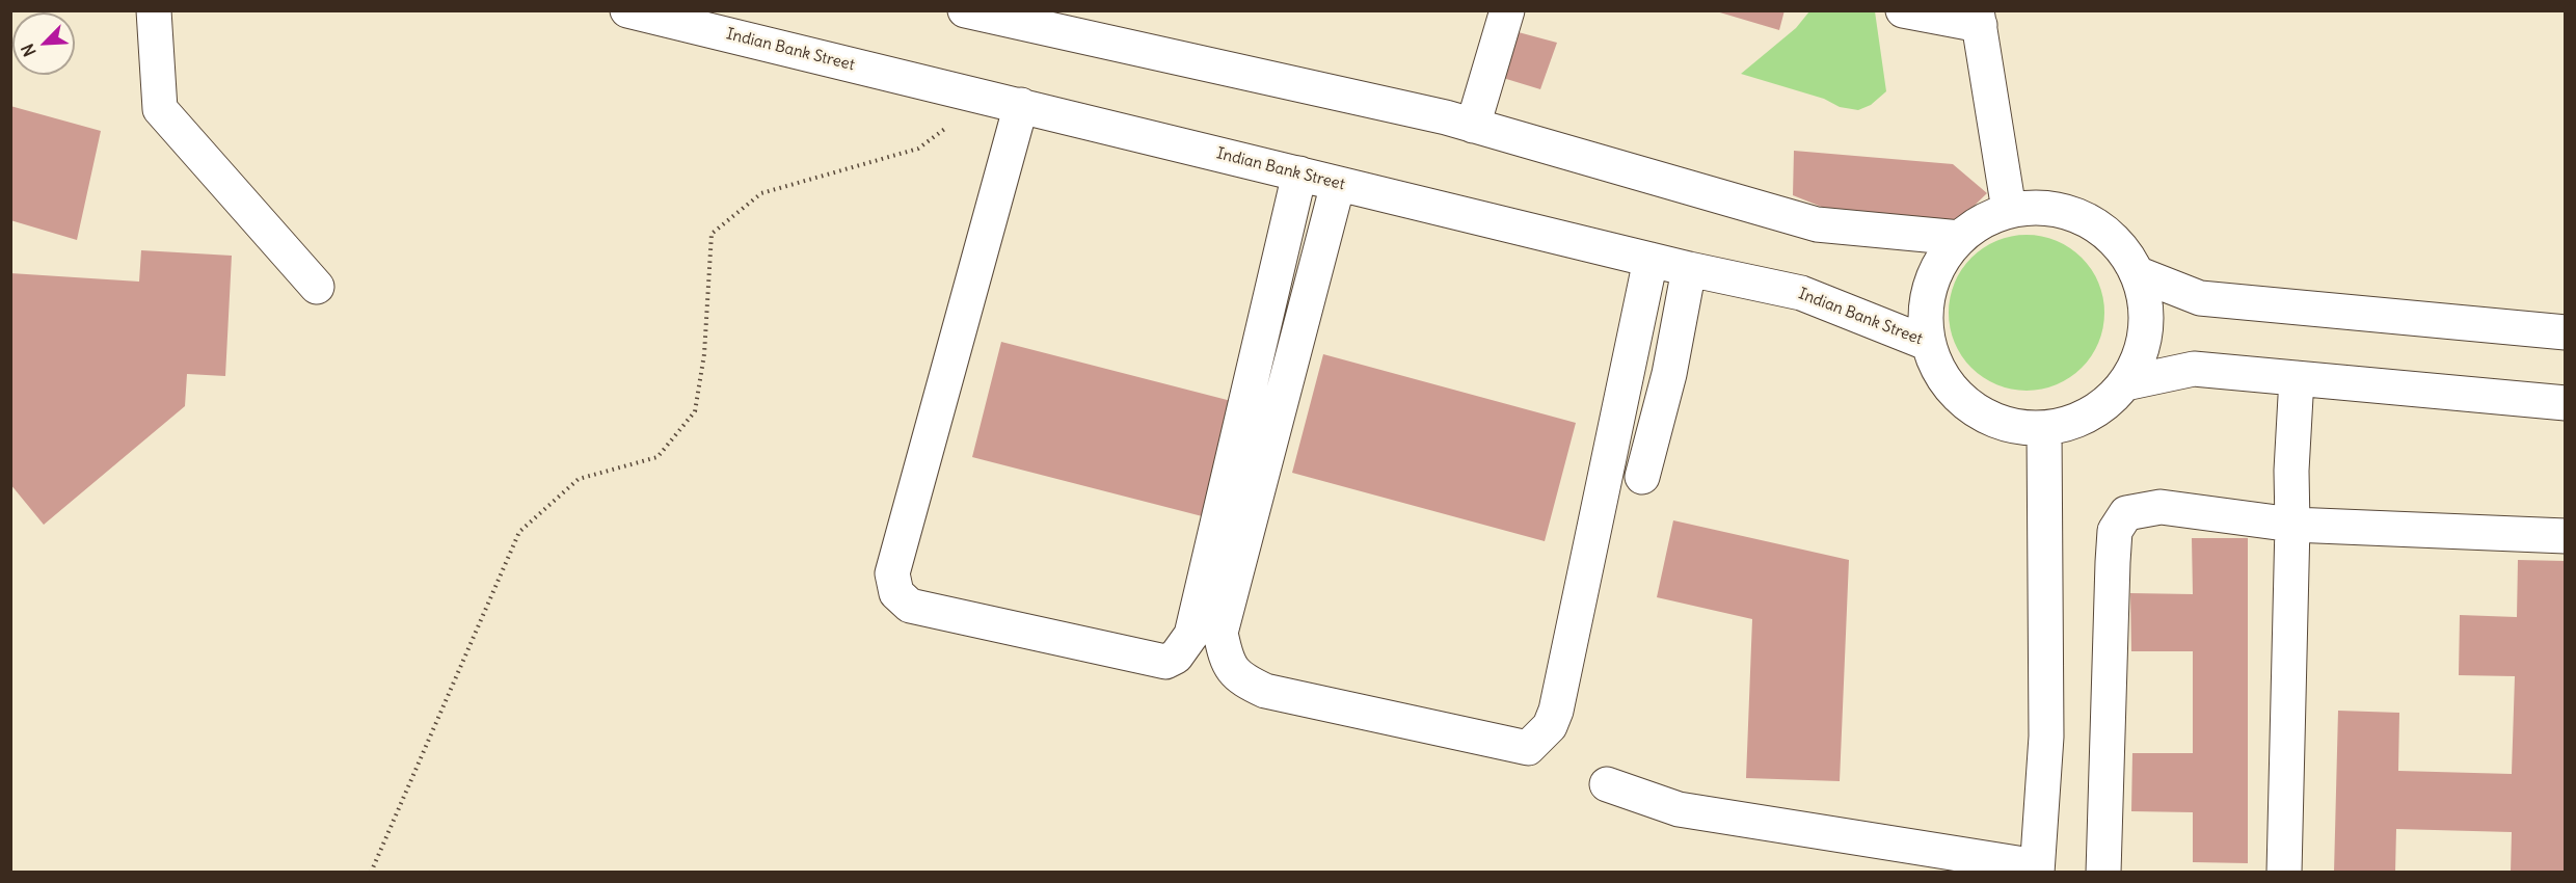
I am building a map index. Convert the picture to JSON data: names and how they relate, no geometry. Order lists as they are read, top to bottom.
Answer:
{
  "streets": {
    "street": ["Indian Bank Street"]
  },
  "north": "bottom left"
}
